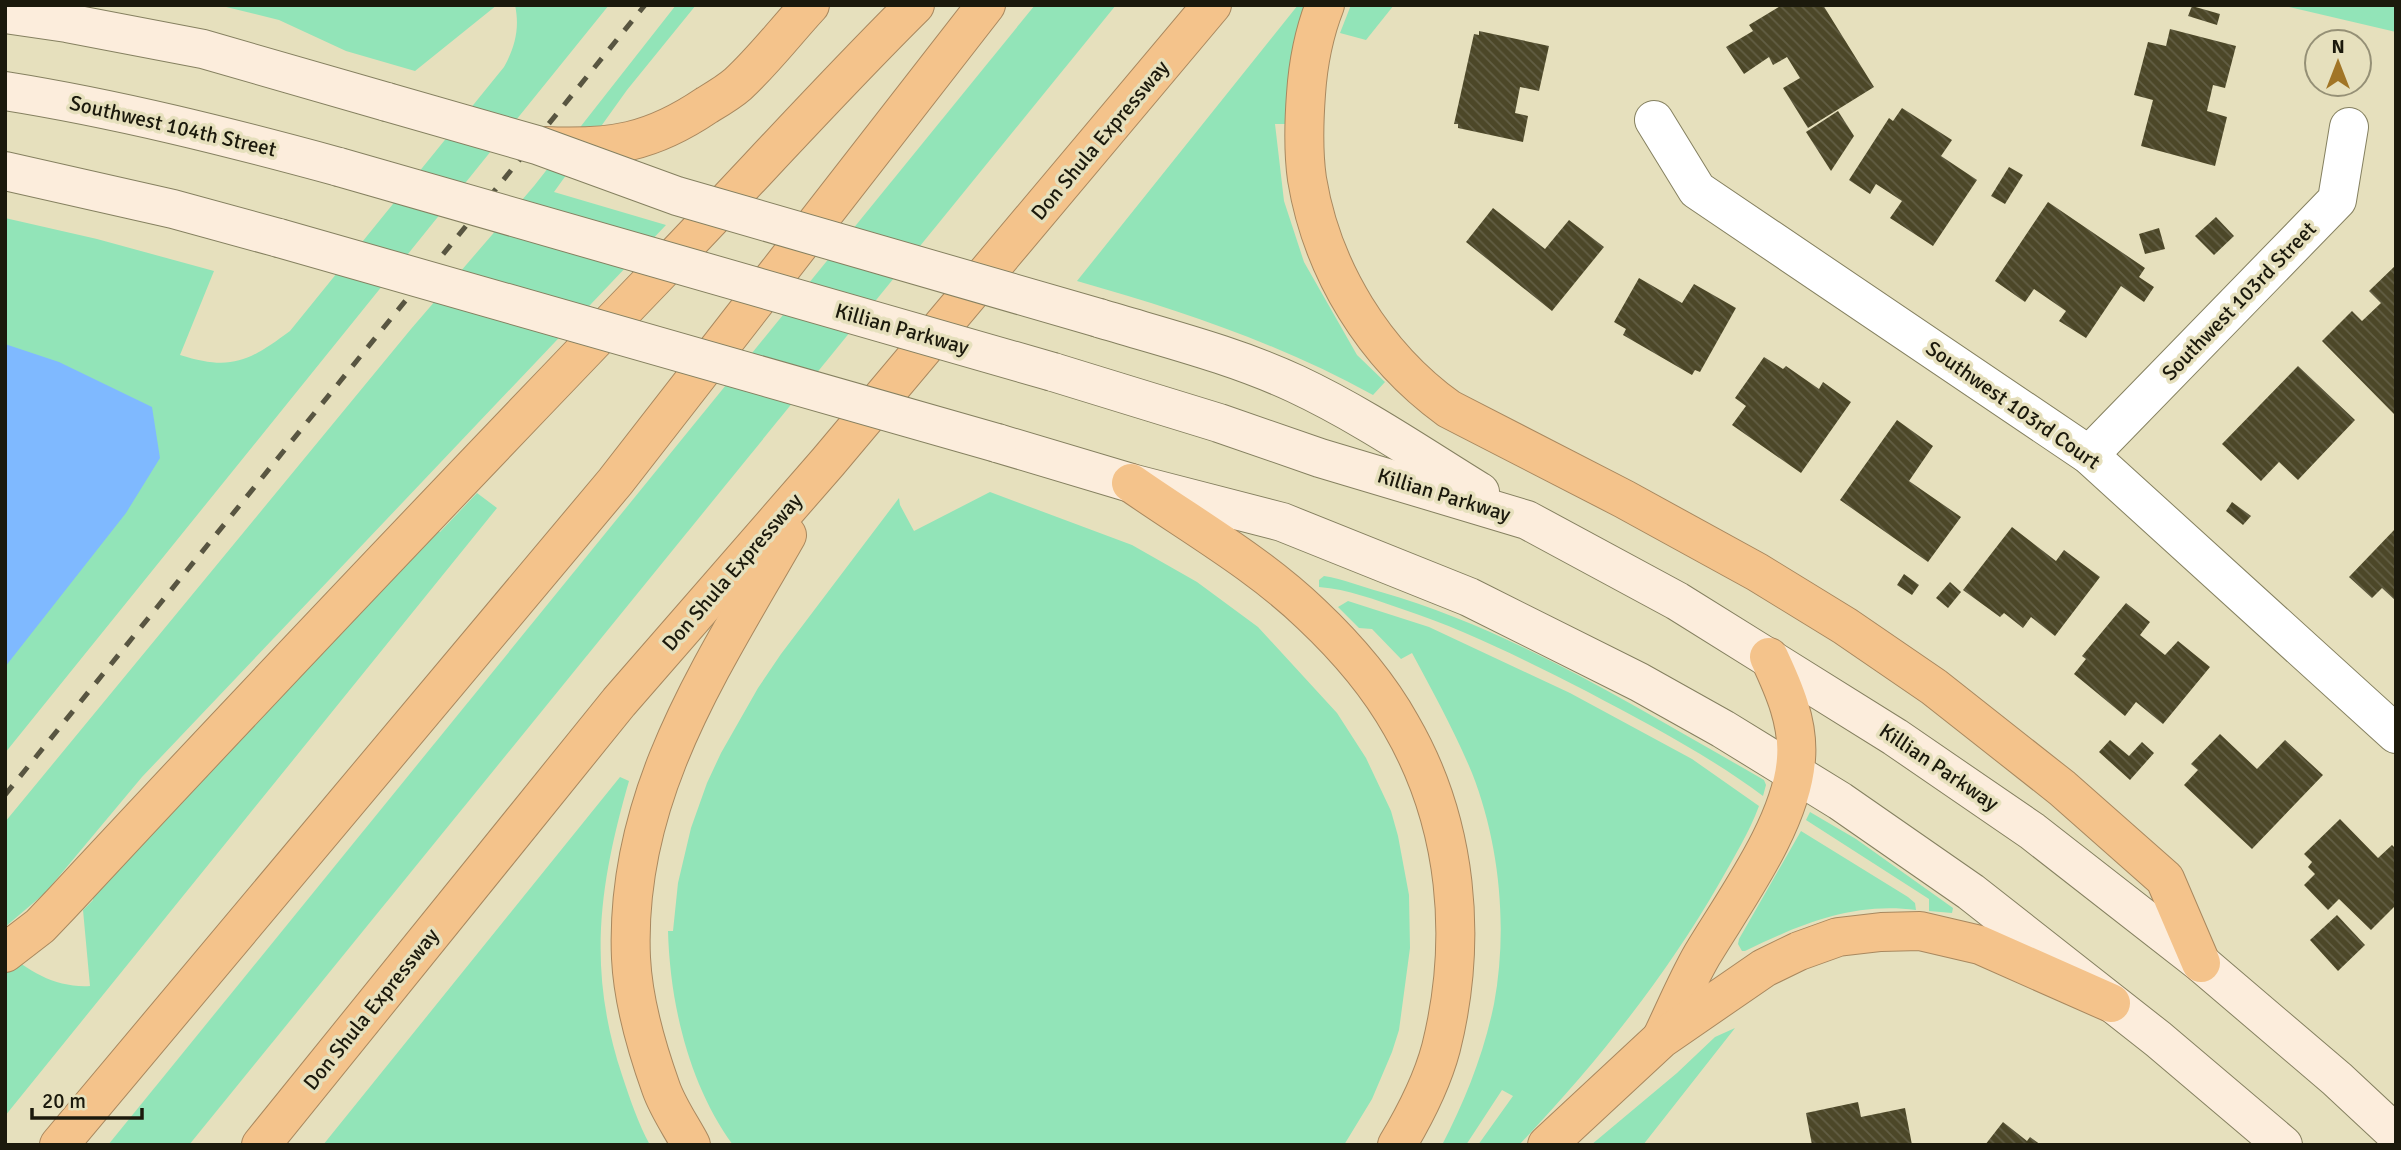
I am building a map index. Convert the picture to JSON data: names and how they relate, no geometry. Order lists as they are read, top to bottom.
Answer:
{
  "streets": {
    "highway": ["Don Shula Expressway"],
    "main road": ["Southwest 104th Street", "Killian Parkway"],
    "street": ["Southwest 103rd Street", "Southwest 103rd Court"]
  },
  "crossings": [
    ["Southwest 104th Street", "Killian Parkway"],
    ["Southwest 103rd Street", "Southwest 103rd Court"]
  ],
  "scale_bar": "20 m",
  "north": "top"
}
